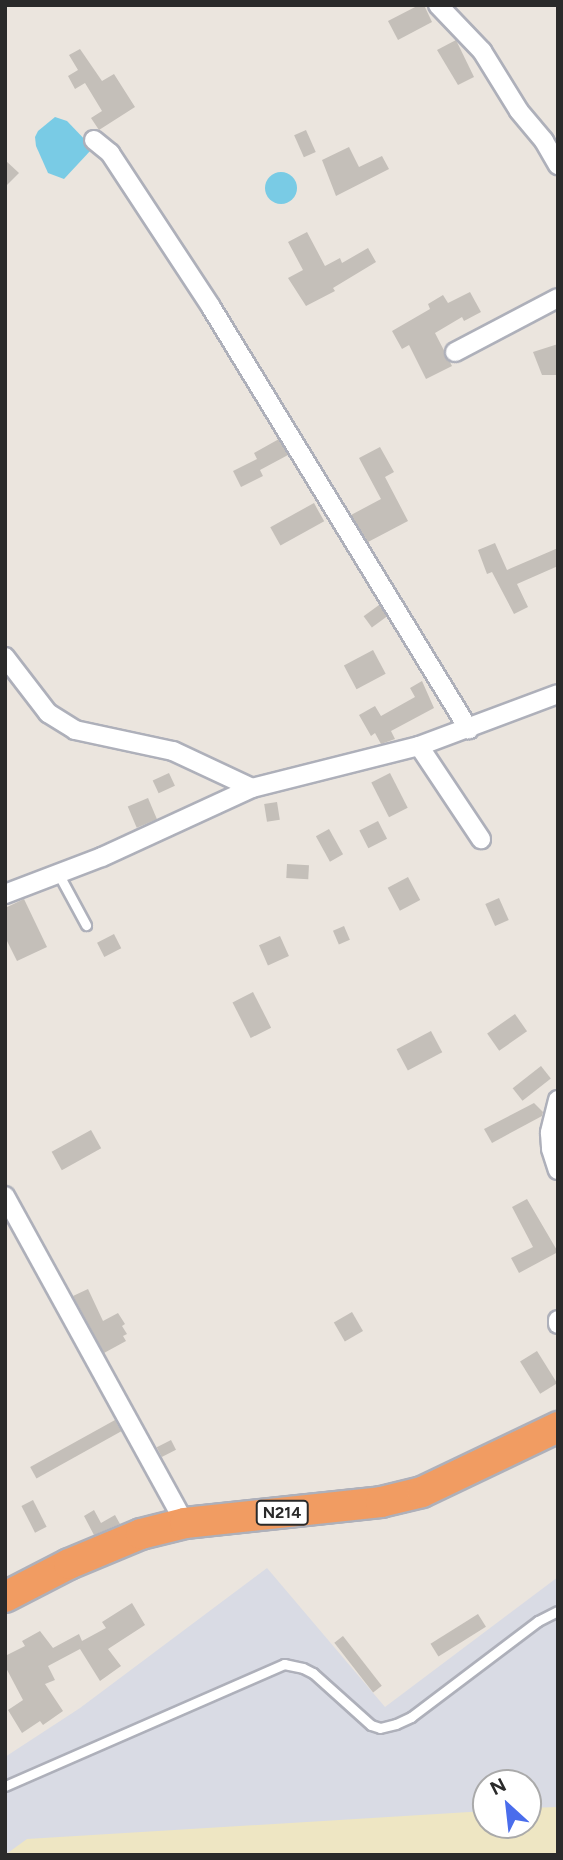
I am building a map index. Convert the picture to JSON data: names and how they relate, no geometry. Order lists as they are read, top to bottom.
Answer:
{
  "streets": {
    "highway": ["N214"]
  },
  "north": "top left"
}
